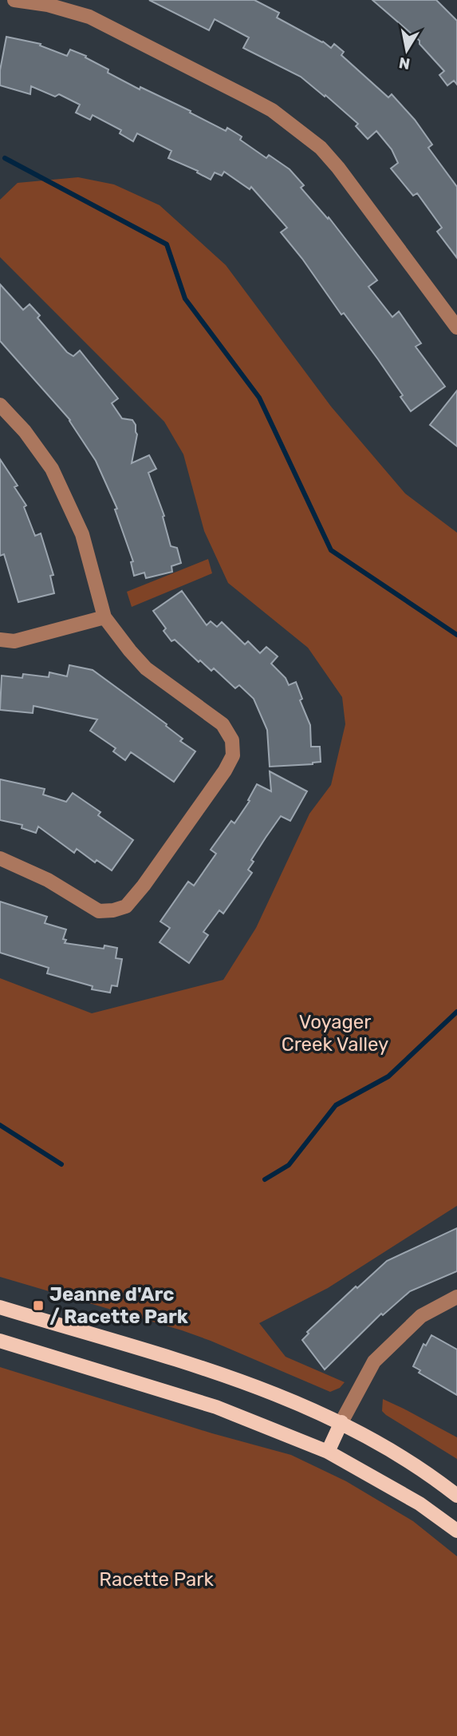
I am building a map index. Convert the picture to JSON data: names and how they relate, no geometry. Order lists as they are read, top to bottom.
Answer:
{
  "parks": ["Voyager Creek Valley", "Racette Park"],
  "places": {
    "transit": ["Jeanne d'Arc / Racette Park"]
  },
  "north": "bottom"
}
